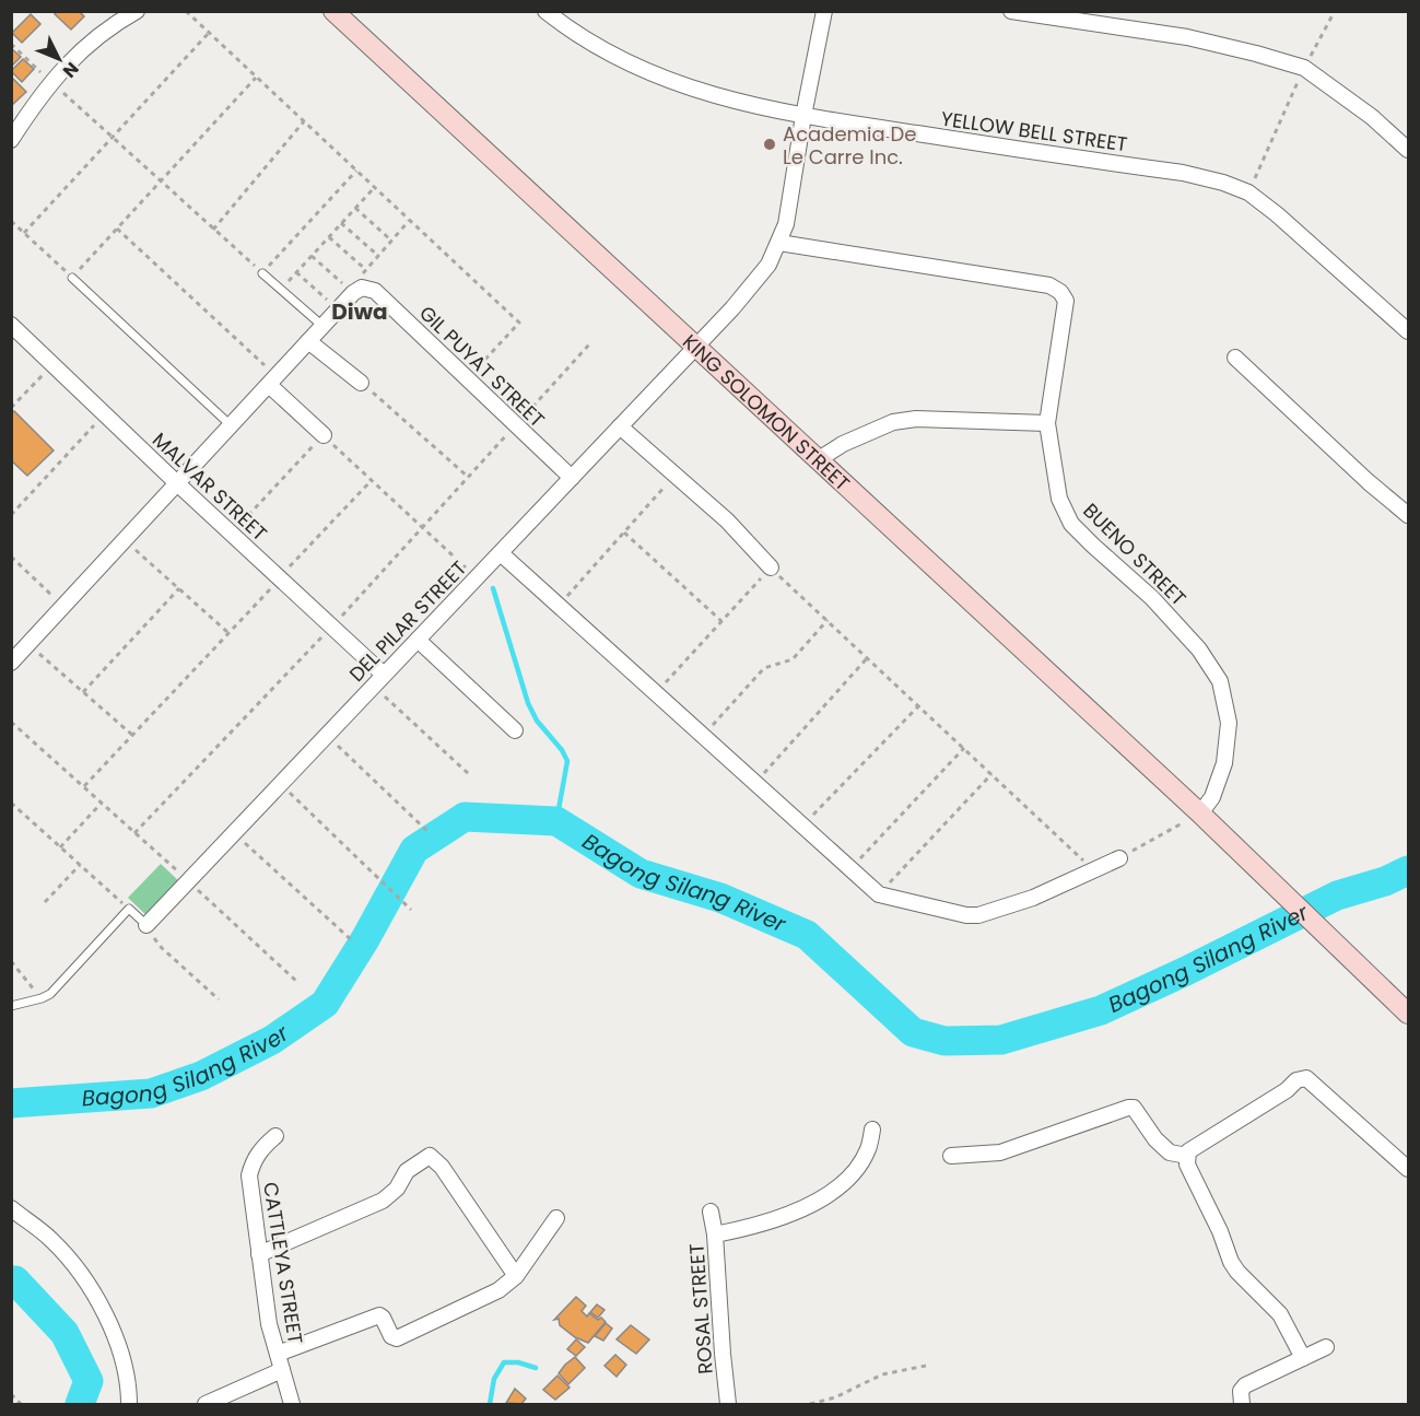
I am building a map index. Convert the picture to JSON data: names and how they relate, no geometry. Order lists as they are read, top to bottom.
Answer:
{
  "streets": {
    "street": [
      "YELLOW BELL STREET",
      "GIL PUYAT STREET",
      "KING SOLOMON STREET",
      "MALVAR STREET",
      "BUENO STREET",
      "DEL PILAR STREET",
      "CATTLEYA STREET",
      "ROSAL STREET"
    ]
  },
  "crossings": [
    ["YELLOW BELL STREET", "DEL PILAR STREET"],
    ["GIL PUYAT STREET", "DEL PILAR STREET"],
    ["KING SOLOMON STREET", "BUENO STREET"],
    ["KING SOLOMON STREET", "DEL PILAR STREET"],
    ["MALVAR STREET", "DEL PILAR STREET"],
    ["BUENO STREET", "DEL PILAR STREET"]
  ],
  "districts": ["Diwa"],
  "water": ["Bagong Silang River"],
  "places": ["Academia De Le Carre Inc."],
  "north": "bottom right"
}
